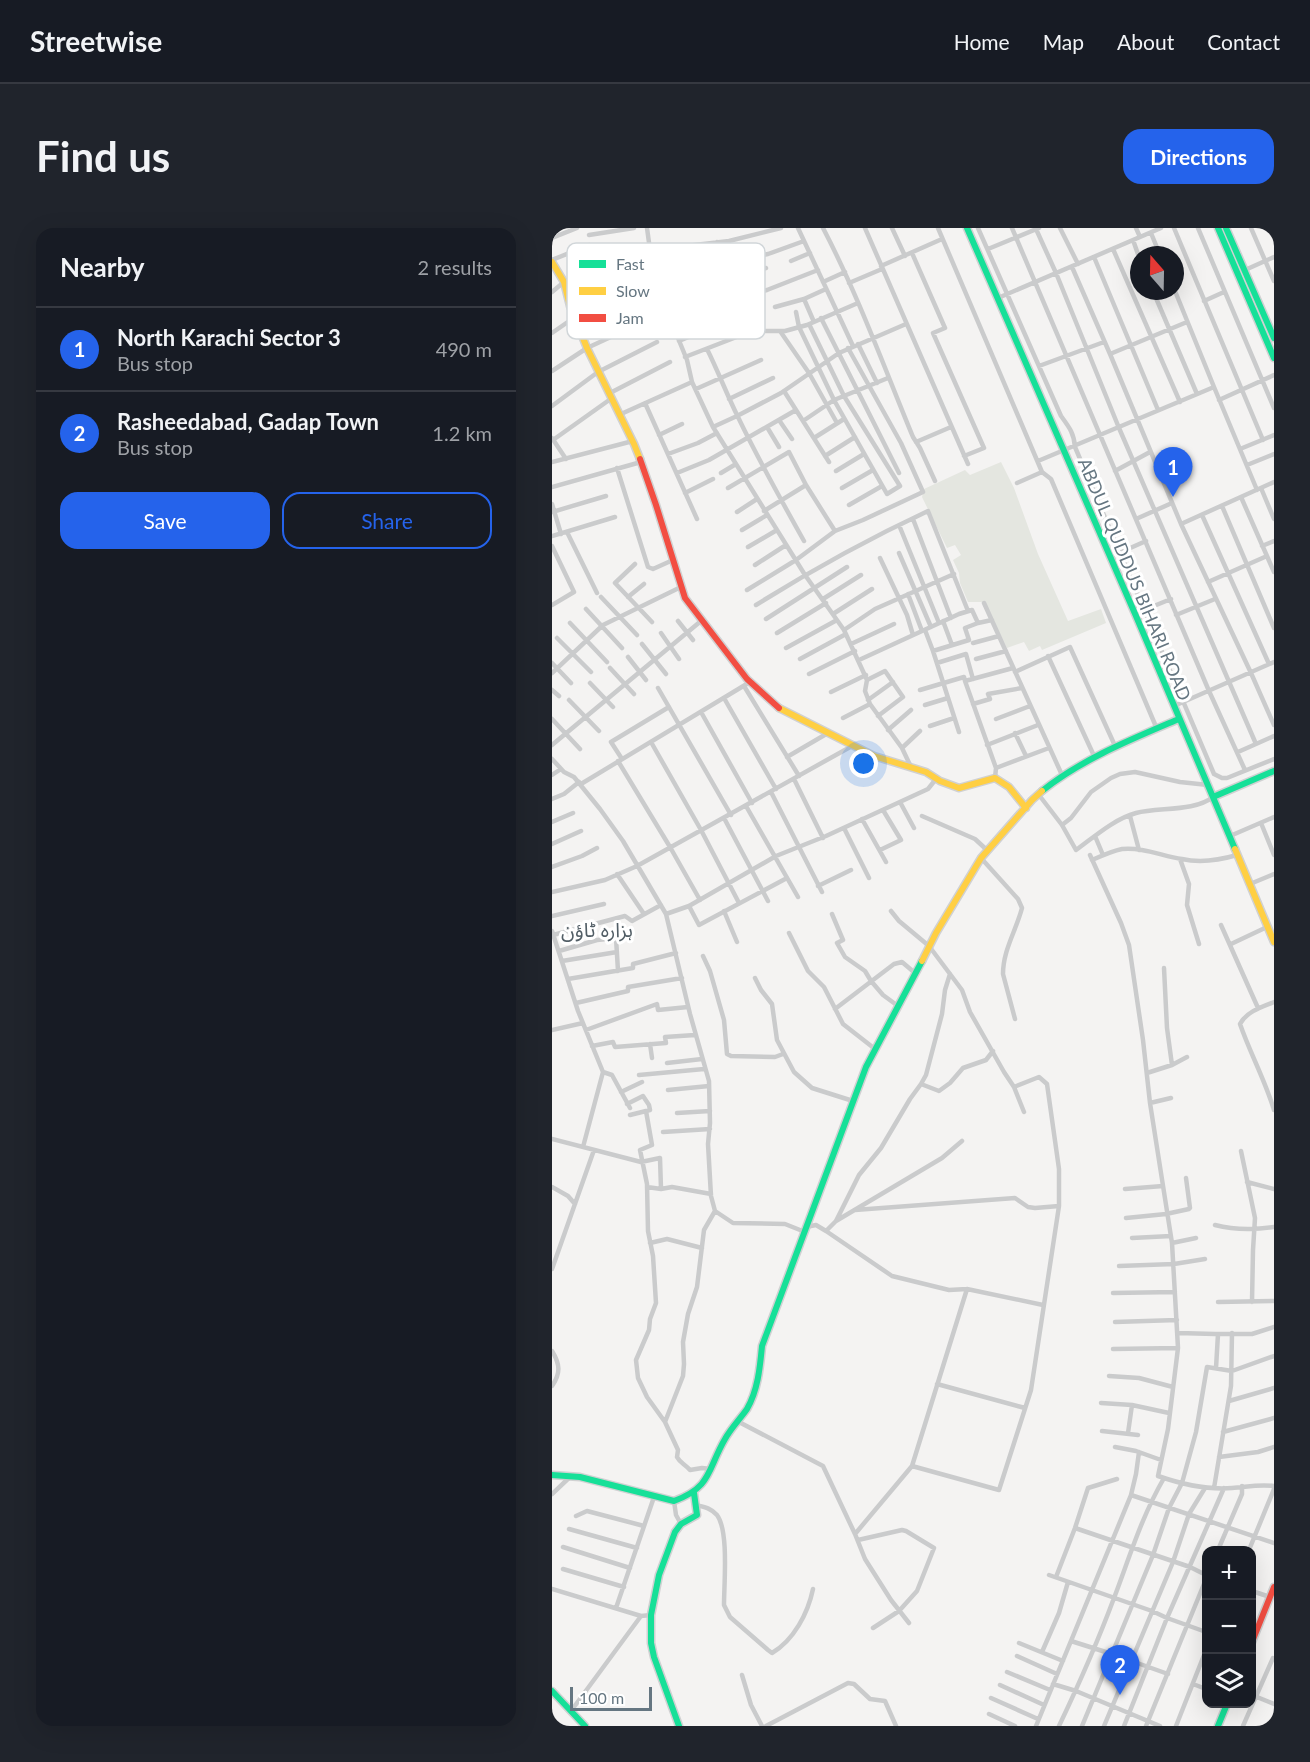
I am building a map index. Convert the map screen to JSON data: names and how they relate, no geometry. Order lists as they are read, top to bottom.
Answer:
{
  "streets": {
    "street": ["ABDUL QUDDUS BIHARI ROAD"]
  },
  "districts": ["ہزارہ ٹاؤن"],
  "legend": ["Fast", "Slow", "Jam"],
  "scale_bar": "100 m",
  "north": "top",
  "page": {
    "header": "Streetwise",
    "nav": [
      "Home",
      "Map",
      "About",
      "Contact"
    ],
    "buttons": [
      "Directions",
      ["Save", "Share"]
    ],
    "title": "Find us",
    "heading": ["Nearby", "2 results"],
    "list": [
      {
        "mark": "1",
        "name": "North Karachi Sector 3",
        "note": "Bus stop",
        "value": "490 m"
      },
      {
        "mark": "2",
        "name": "Rasheedabad, Gadap Town",
        "note": "Bus stop",
        "value": "1.2 km"
      }
    ],
    "pins": ["1", "2"],
    "map_buttons": ["+", "−"],
    "scale": "100 m"
  }
}
